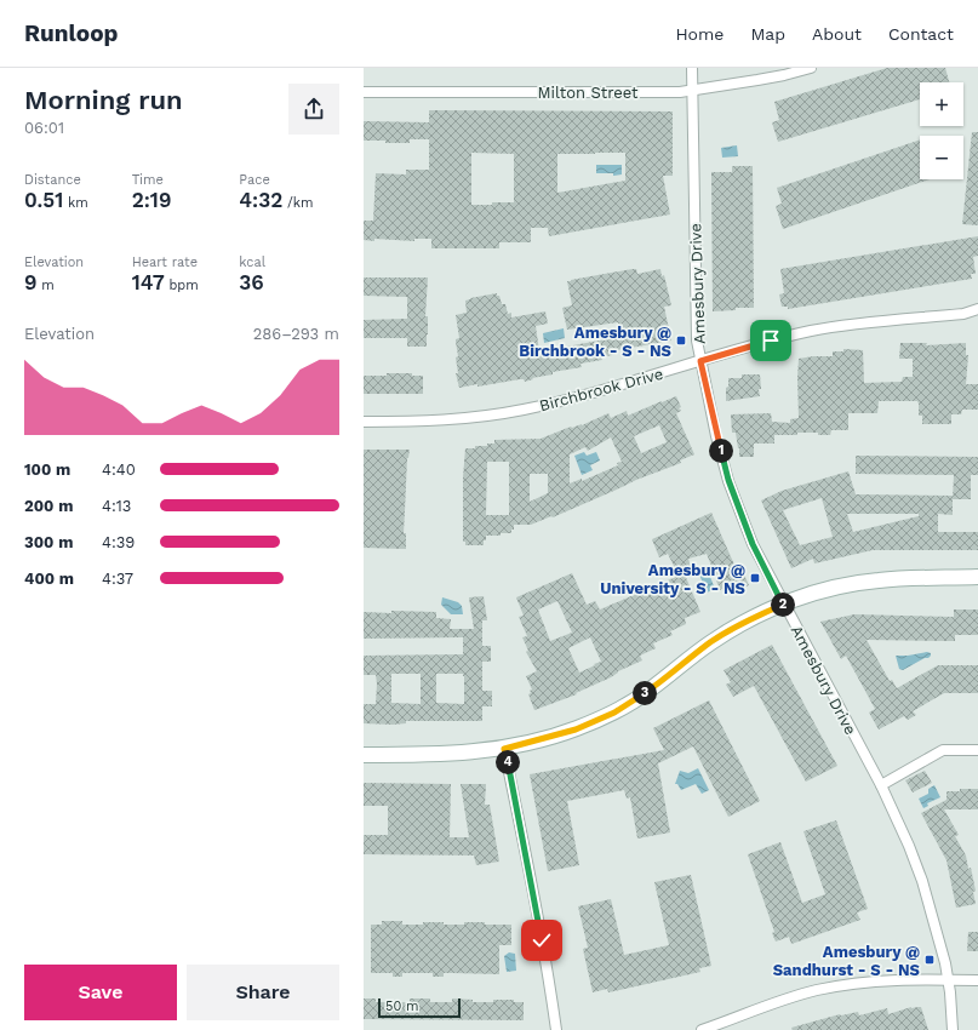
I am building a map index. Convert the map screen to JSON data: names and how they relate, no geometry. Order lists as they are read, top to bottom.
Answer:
{
  "streets": {
    "street": ["Milton Street", "Amesbury Drive", "Birchbrook Drive"]
  },
  "crossings": [
    ["Milton Street", "Amesbury Drive"],
    ["Amesbury Drive", "Birchbrook Drive"]
  ],
  "places": {
    "transit": ["Amesbury @ Birchbrook - S - NS", "Amesbury @ University - S - NS", "Amesbury @ Sandhurst - S - NS"]
  },
  "scale_bar": "50 m",
  "page": {
    "header": "Runloop",
    "nav": [
      "Home",
      "Map",
      "About",
      "Contact"
    ],
    "heading": ["Morning run", "06:01"],
    "map_buttons": ["+", "−"],
    "stats": [
      ["Distance", "0.51 km"],
      ["Time", "2:19"],
      ["Pace", "4:32 /km"],
      ["Elevation", "9 m"],
      ["Heart rate", "147 bpm"],
      ["kcal", "36"]
    ],
    "chart": ["Elevation", "286–293 m"],
    "pins": [
      "1",
      "2",
      "3",
      "4"
    ],
    "list": [
      {
        "name": "100 m",
        "note": "4:40"
      },
      {
        "name": "200 m",
        "note": "4:13"
      },
      {
        "name": "300 m",
        "note": "4:39"
      },
      {
        "name": "400 m",
        "note": "4:37"
      }
    ],
    "buttons": ["Save", "Share"],
    "scale": "50 m"
  }
}
